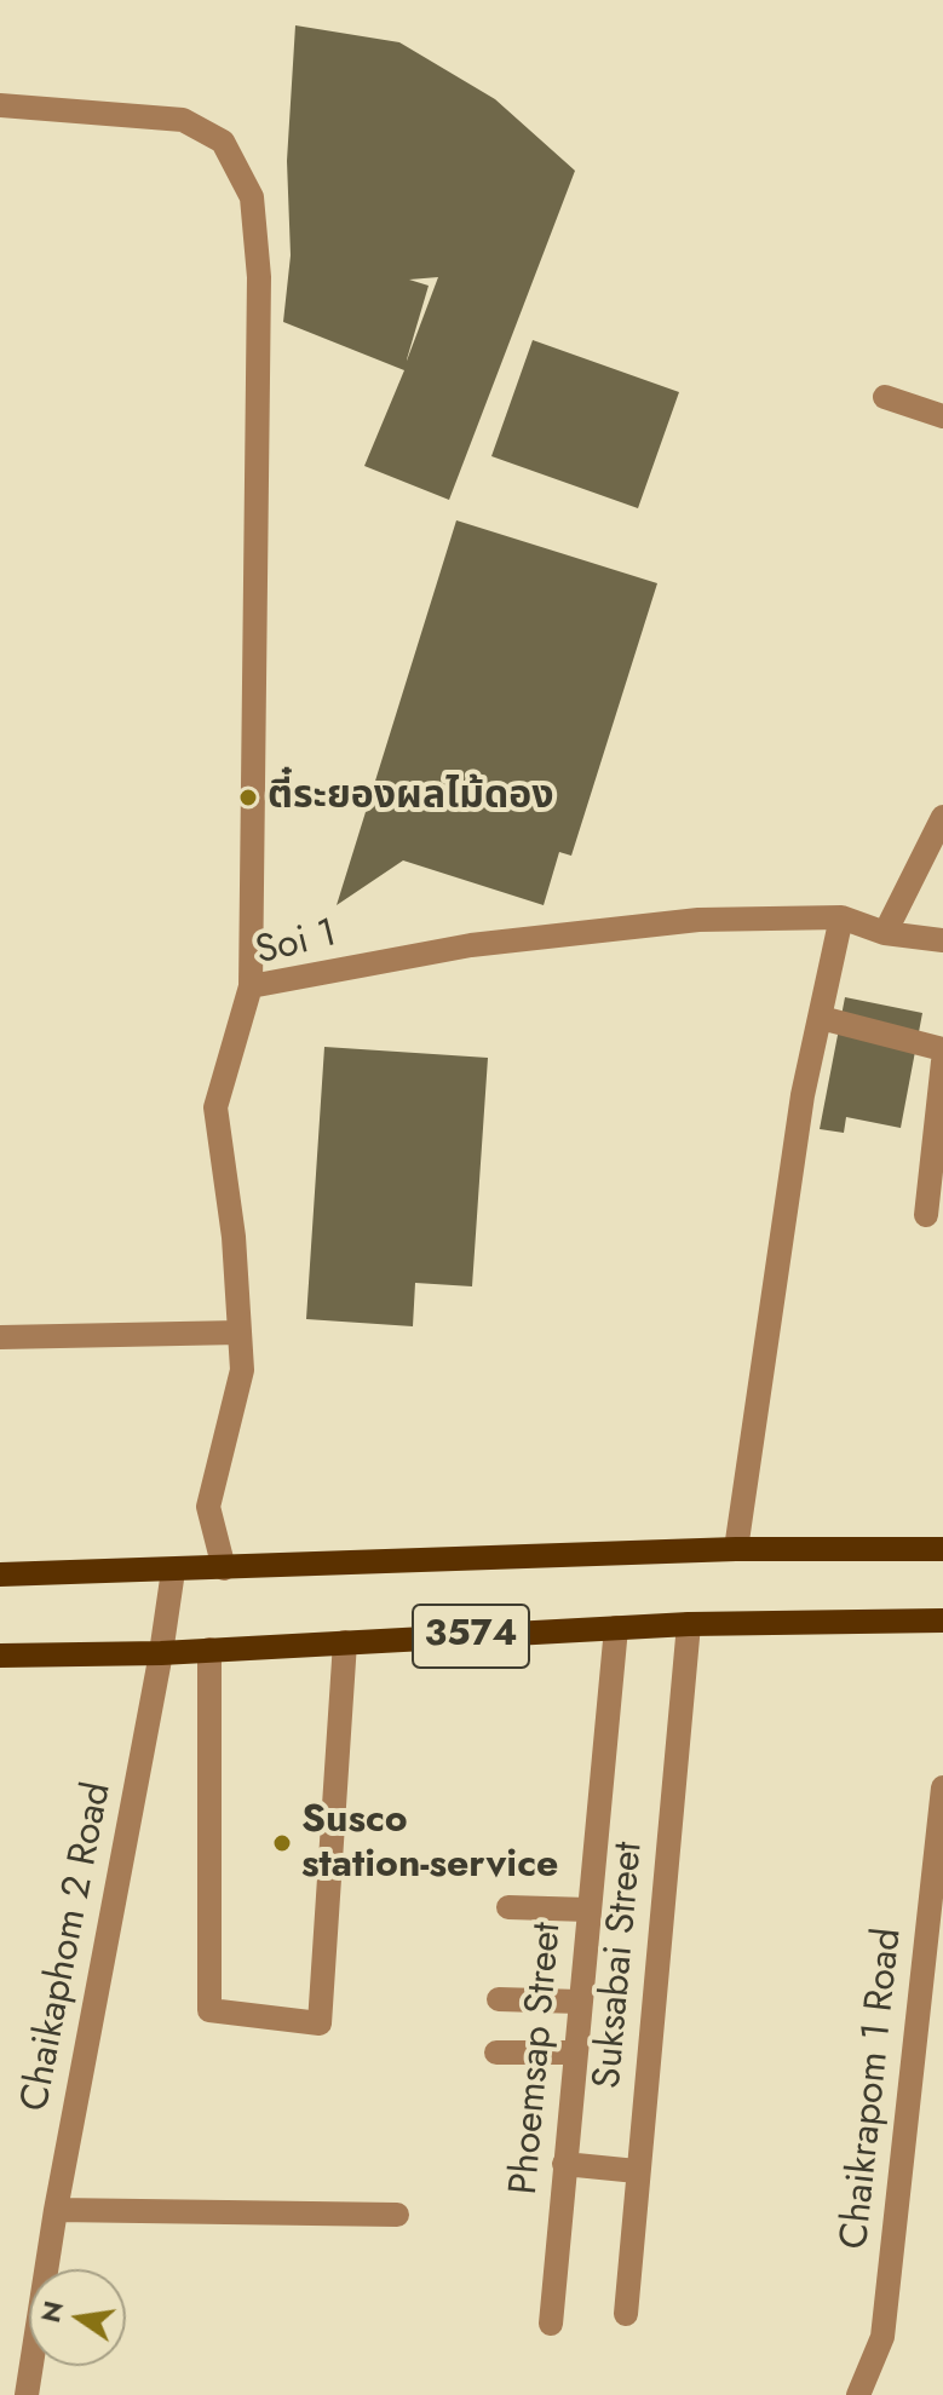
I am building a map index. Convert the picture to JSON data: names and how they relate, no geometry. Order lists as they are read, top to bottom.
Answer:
{
  "streets": {
    "main road": ["3574"],
    "street": [
      "Soi 1",
      "Chaikaphom 2 Road",
      "Suksabai Street",
      "Phoemsap Street",
      "Chaikrapom 1 Road"
    ]
  },
  "crossings": [
    ["Soi 1", "3574"],
    ["3574", "Chaikaphom 2 Road"],
    ["3574", "Suksabai Street"],
    ["3574", "Phoemsap Street"]
  ],
  "places": ["ตี๋ระยองผลไม้ดอง", "Susco station-service"],
  "north": "left"
}
